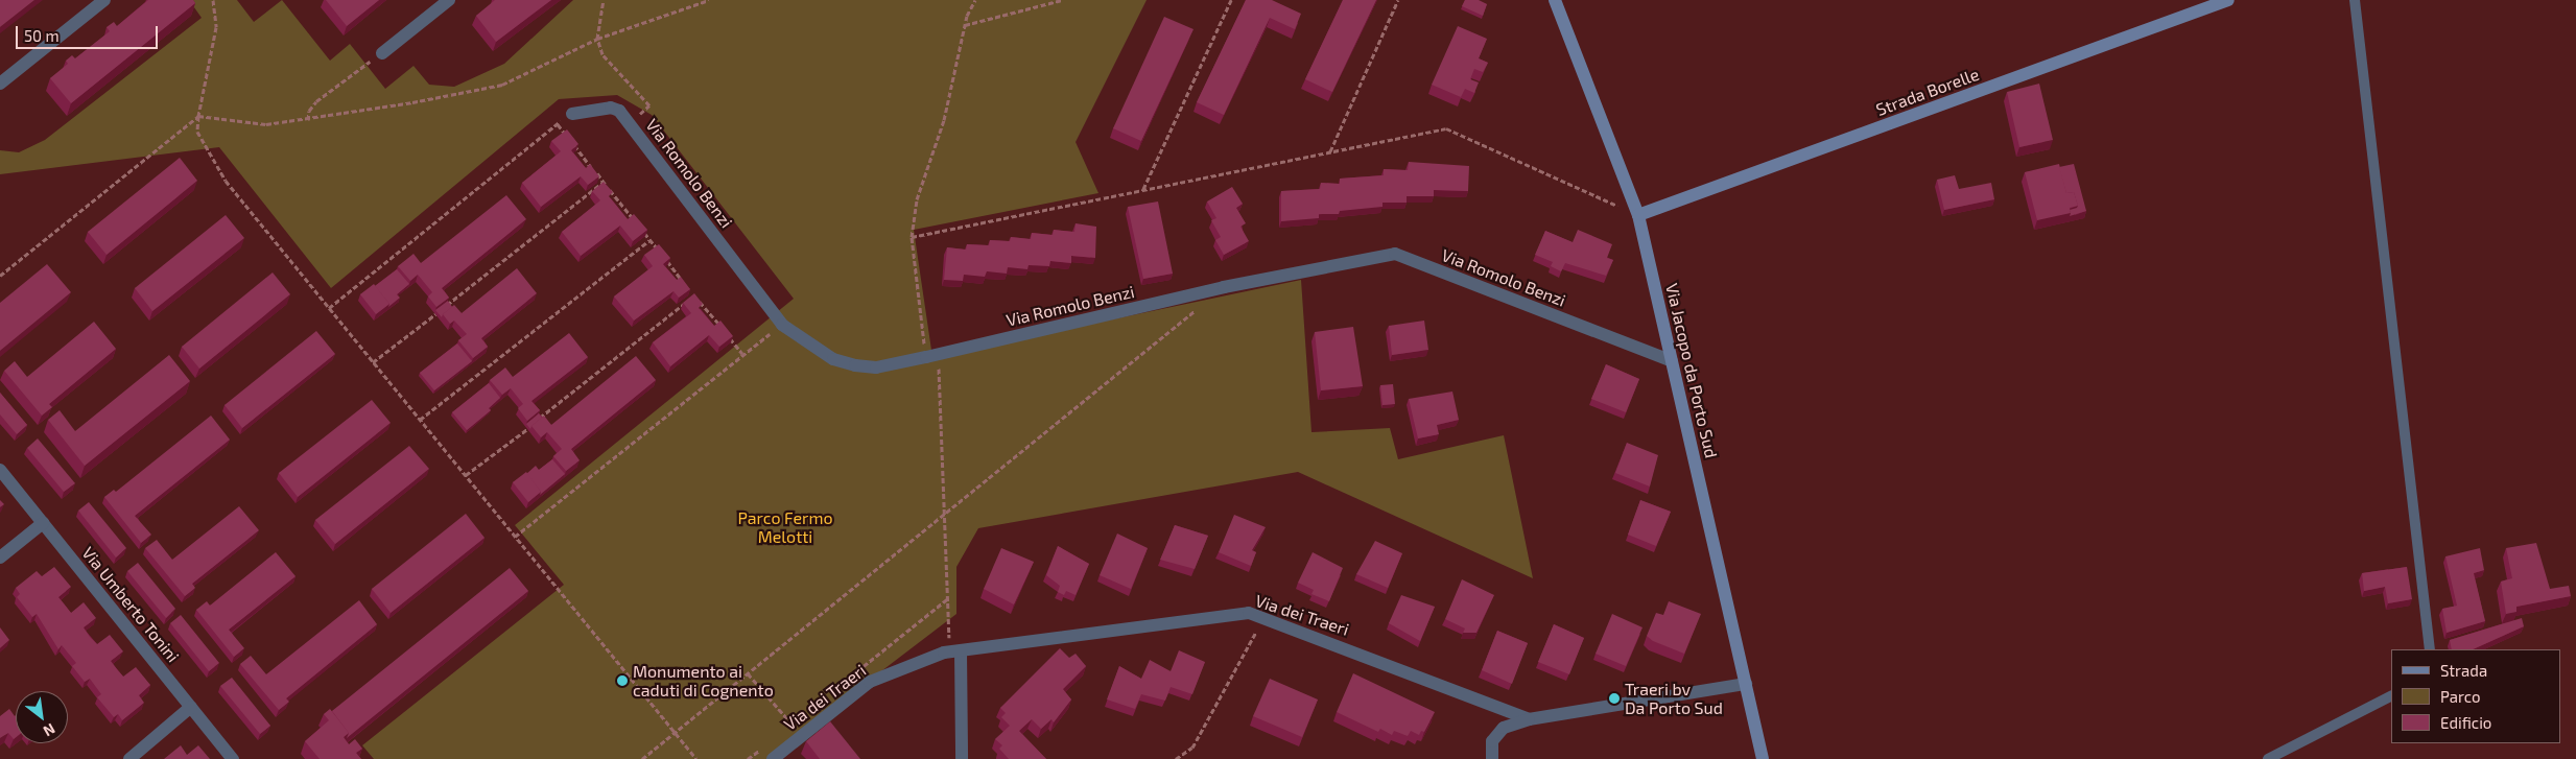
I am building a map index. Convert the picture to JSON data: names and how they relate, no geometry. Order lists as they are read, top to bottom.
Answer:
{
  "streets": {
    "street": [
      "Strada Borelle",
      "Via Romolo Benzi",
      "Via Jacopo da Porto Sud",
      "Via Umberto Tonini",
      "Via dei Traeri"
    ]
  },
  "crossings": [
    ["Strada Borelle", "Via Jacopo da Porto Sud"],
    ["Via Romolo Benzi", "Via Jacopo da Porto Sud"],
    ["Via Jacopo da Porto Sud", "Via dei Traeri"]
  ],
  "parks": ["Parco Fermo Melotti"],
  "places": ["Monumento ai caduti di Cognento", "Traeri bv Da Porto Sud"],
  "legend": ["Strada", "Parco", "Edificio"],
  "scale_bar": "50 m",
  "north": "bottom right"
}
